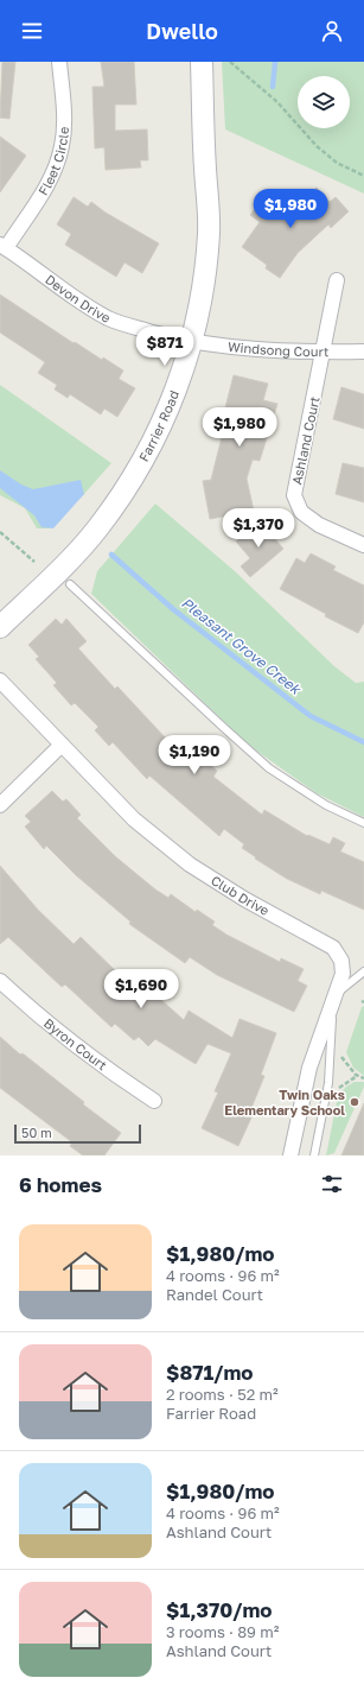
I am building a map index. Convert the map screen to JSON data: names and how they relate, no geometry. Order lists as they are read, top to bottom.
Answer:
{
  "streets": {
    "street": [
      "Fleet Circle",
      "Devon Drive",
      "Windsong Court",
      "Farrier Road",
      "Ashland Court",
      "Club Drive",
      "Byron Court"
    ]
  },
  "crossings": [
    ["Fleet Circle", "Devon Drive"],
    ["Devon Drive", "Windsong Court"],
    ["Devon Drive", "Farrier Road"],
    ["Windsong Court", "Farrier Road"],
    ["Windsong Court", "Ashland Court"]
  ],
  "water": ["Pleasant Grove Creek"],
  "places": ["Twin Oaks Elementary School"],
  "scale_bar": "50 m",
  "page": {
    "header": "Dwello",
    "price": [
      "$1,980",
      "$871",
      "$1,980",
      "$1,370",
      "$1,190",
      "$1,690"
    ],
    "scale": "50 m",
    "heading": "6 homes",
    "list": [
      {
        "name": "$1,980/mo",
        "note": "4 rooms · 96 m² · Randel Court"
      },
      {
        "name": "$871/mo",
        "note": "2 rooms · 52 m² · Farrier Road"
      },
      {
        "name": "$1,980/mo",
        "note": "4 rooms · 96 m² · Ashland Court"
      },
      {
        "name": "$1,370/mo",
        "note": "3 rooms · 89 m² · Ashland Court"
      }
    ]
  }
}
